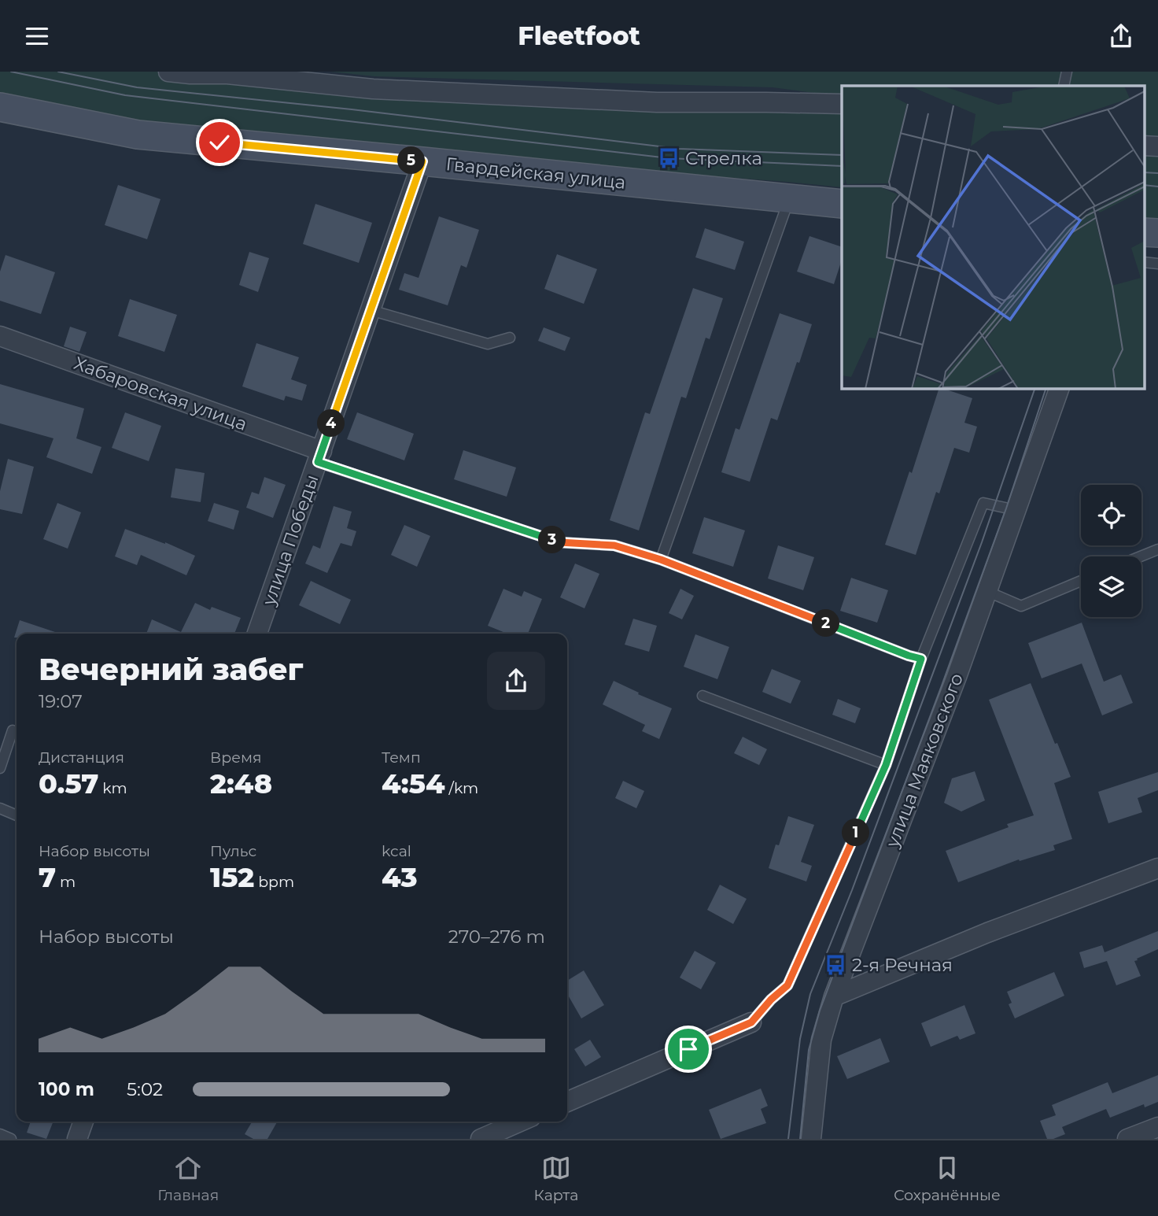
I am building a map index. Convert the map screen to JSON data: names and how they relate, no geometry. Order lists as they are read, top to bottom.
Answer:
{
  "streets": {
    "main road": ["Гвардейская улица"],
    "street": ["Хабаровская улица", "улица Победы", "улица Маяковского"]
  },
  "crossings": [
    ["Гвардейская улица", "улица Победы"],
    ["Хабаровская улица", "улица Победы"]
  ],
  "places": {
    "bus stop": ["Стрелка", "2-я Речная"]
  },
  "page": {
    "header": "Fleetfoot",
    "pins": [
      "5",
      "4",
      "3",
      "2",
      "1"
    ],
    "heading": ["Вечерний забег", "19:07"],
    "stats": [
      ["Дистанция", "0.57 km"],
      ["Время", "2:48"],
      ["Темп", "4:54 /km"],
      ["Набор высоты", "7 m"],
      ["Пульс", "152 bpm"],
      ["kcal", "43"]
    ],
    "chart": ["Набор высоты", "270–276 m"],
    "list": [
      {
        "name": "100 m",
        "note": "5:02"
      }
    ],
    "tabs": ["Главная", "Карта", "Сохранённые"]
  }
}
